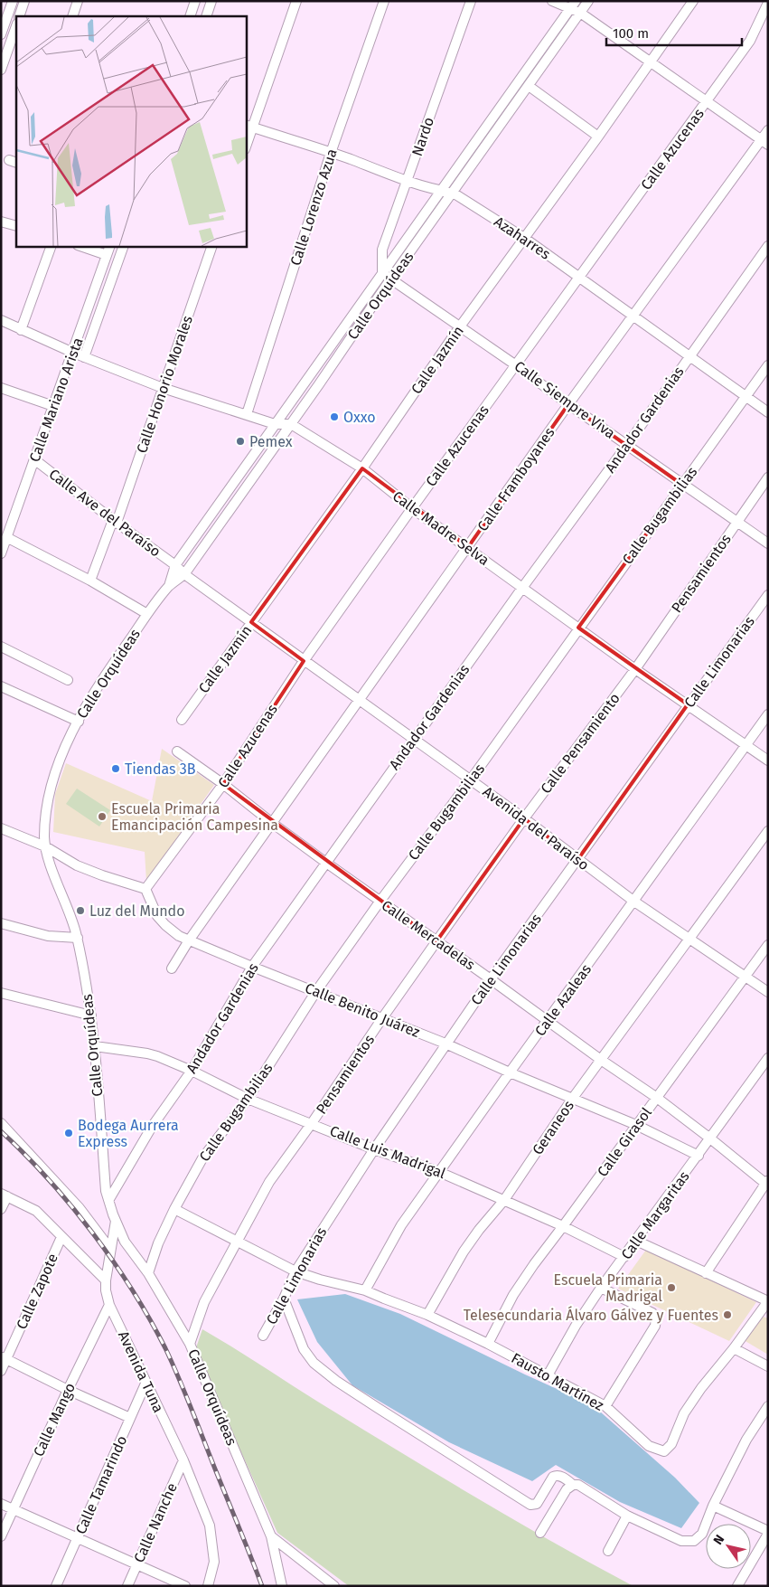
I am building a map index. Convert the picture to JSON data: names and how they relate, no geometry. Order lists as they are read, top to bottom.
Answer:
{
  "streets": {
    "street": [
      "Nardo",
      "Calle Azucenas",
      "Calle Lorenzo Azua",
      "Azaharres",
      "Calle Orquídeas",
      "Calle Jazmín",
      "Calle Honorio Morales",
      "Calle Mariano Arista",
      "Calle Siempre Viva",
      "Andador Gardenias",
      "Calle Framboyanes",
      "Calle Ave del Paraíso",
      "Calle Bugambilias",
      "Calle Madre Selva",
      "Pensamientos",
      "Calle Limonarias",
      "Calle Pensamiento",
      "Avenida del Paraíso",
      "Calle Mercadelas",
      "Calle Azaleas",
      "Calle Benito Juárez",
      "Geraneos",
      "Calle Girasol",
      "Calle Luis Madrigal",
      "Calle Margaritas",
      "Calle Zapote",
      "Avenida Tuna",
      "Fausto Martínez",
      "Calle Mango",
      "Calle Tamarindo",
      "Calle Nanche"
    ]
  },
  "crossings": [
    ["Nardo", "Azaharres"],
    ["Nardo", "Calle Orquídeas"],
    ["Nardo", "Calle Siempre Viva"],
    ["Calle Azucenas", "Azaharres"],
    ["Calle Azucenas", "Calle Siempre Viva"],
    ["Calle Azucenas", "Calle Madre Selva"],
    ["Calle Azucenas", "Avenida del Paraíso"],
    ["Calle Azucenas", "Calle Mercadelas"],
    ["Calle Azucenas", "Calle Benito Juárez"],
    ["Calle Lorenzo Azua", "Azaharres"],
    ["Azaharres", "Calle Orquídeas"],
    ["Azaharres", "Calle Jazmín"],
    ["Azaharres", "Andador Gardenias"],
    ["Azaharres", "Calle Framboyanes"],
    ["Azaharres", "Calle Bugambilias"],
    ["Calle Orquídeas", "Calle Siempre Viva"],
    ["Calle Orquídeas", "Andador Gardenias"],
    ["Calle Orquídeas", "Calle Ave del Paraíso"],
    ["Calle Orquídeas", "Calle Bugambilias"],
    ["Calle Orquídeas", "Calle Madre Selva"],
    ["Calle Orquídeas", "Pensamientos"],
    ["Calle Orquídeas", "Avenida del Paraíso"],
    ["Calle Orquídeas", "Calle Luis Madrigal"],
    ["Calle Orquídeas", "Avenida Tuna"],
    ["Calle Jazmín", "Calle Siempre Viva"],
    ["Calle Jazmín", "Calle Madre Selva"],
    ["Calle Jazmín", "Avenida del Paraíso"],
    ["Calle Honorio Morales", "Calle Ave del Paraíso"],
    ["Calle Mariano Arista", "Calle Ave del Paraíso"],
    ["Calle Siempre Viva", "Andador Gardenias"],
    ["Calle Siempre Viva", "Calle Framboyanes"],
    ["Calle Siempre Viva", "Calle Bugambilias"],
    ["Calle Siempre Viva", "Pensamientos"],
    ["Andador Gardenias", "Calle Madre Selva"],
    ["Andador Gardenias", "Avenida del Paraíso"],
    ["Andador Gardenias", "Calle Mercadelas"],
    ["Andador Gardenias", "Calle Benito Juárez"],
    ["Andador Gardenias", "Calle Luis Madrigal"],
    ["Calle Framboyanes", "Calle Madre Selva"],
    ["Calle Framboyanes", "Avenida del Paraíso"],
    ["Calle Framboyanes", "Calle Mercadelas"],
    ["Calle Framboyanes", "Calle Benito Juárez"],
    ["Calle Ave del Paraíso", "Avenida del Paraíso"],
    ["Calle Bugambilias", "Calle Madre Selva"],
    ["Calle Bugambilias", "Avenida del Paraíso"],
    ["Calle Bugambilias", "Calle Mercadelas"],
    ["Calle Bugambilias", "Calle Benito Juárez"],
    ["Calle Bugambilias", "Calle Luis Madrigal"],
    ["Calle Madre Selva", "Pensamientos"],
    ["Calle Madre Selva", "Calle Limonarias"],
    ["Calle Madre Selva", "Calle Pensamiento"],
    ["Calle Madre Selva", "Calle Azaleas"],
    ["Pensamientos", "Calle Pensamiento"],
    ["Pensamientos", "Avenida del Paraíso"],
    ["Pensamientos", "Calle Mercadelas"],
    ["Pensamientos", "Calle Benito Juárez"],
    ["Pensamientos", "Calle Luis Madrigal"],
    ["Calle Limonarias", "Avenida del Paraíso"],
    ["Calle Limonarias", "Calle Mercadelas"],
    ["Calle Limonarias", "Calle Benito Juárez"],
    ["Calle Limonarias", "Calle Luis Madrigal"],
    ["Calle Pensamiento", "Avenida del Paraíso"],
    ["Avenida del Paraíso", "Calle Azaleas"],
    ["Avenida del Paraíso", "Geraneos"],
    ["Avenida del Paraíso", "Calle Girasol"],
    ["Calle Mercadelas", "Calle Azaleas"],
    ["Calle Mercadelas", "Geraneos"],
    ["Calle Mercadelas", "Calle Girasol"],
    ["Calle Mercadelas", "Calle Margaritas"],
    ["Calle Azaleas", "Calle Benito Juárez"],
    ["Calle Azaleas", "Calle Luis Madrigal"],
    ["Calle Benito Juárez", "Geraneos"],
    ["Calle Benito Juárez", "Calle Girasol"],
    ["Calle Benito Juárez", "Calle Margaritas"],
    ["Geraneos", "Calle Luis Madrigal"],
    ["Geraneos", "Fausto Martínez"],
    ["Calle Girasol", "Calle Luis Madrigal"],
    ["Calle Girasol", "Fausto Martínez"],
    ["Calle Luis Madrigal", "Calle Margaritas"],
    ["Calle Margaritas", "Fausto Martínez"],
    ["Avenida Tuna", "Calle Mango"],
    ["Avenida Tuna", "Calle Tamarindo"],
    ["Avenida Tuna", "Calle Nanche"]
  ],
  "places": [
    "Oxxo",
    "Pemex",
    "Tiendas 3B",
    "Escuela Primaria Emancipación Campesina",
    "Luz del Mundo",
    "Bodega Aurrera Express",
    "Escuela Primaria Madrigal",
    "Telesecundaria Álvaro Gálvez y Fuentes"
  ],
  "scale_bar": "100 m",
  "north": "top left"
}
